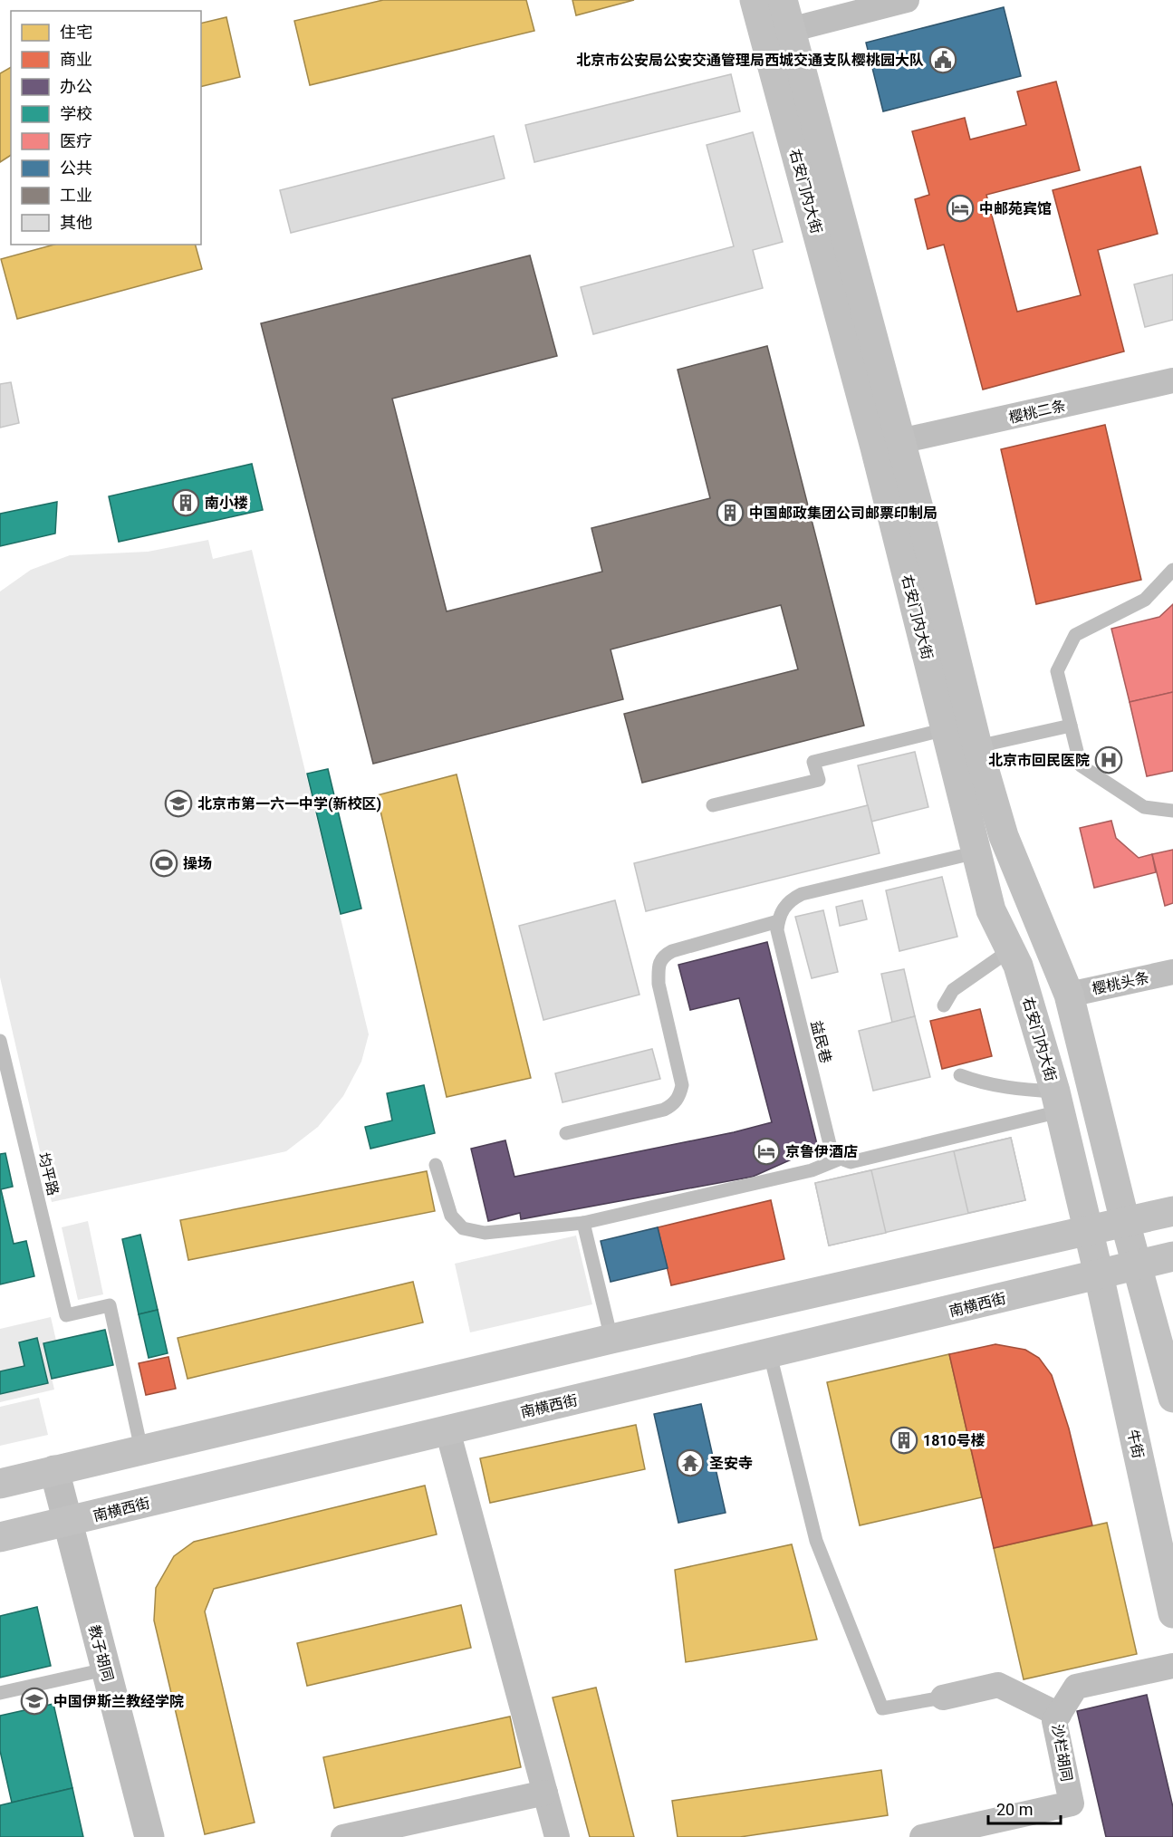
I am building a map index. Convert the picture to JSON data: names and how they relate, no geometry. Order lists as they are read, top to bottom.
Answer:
{
  "streets": {
    "main road": ["右安门内大街", "南横西街", "牛街"],
    "street": [
      "樱桃二条",
      "樱桃头条",
      "教子胡同",
      "沙栏胡同"
    ],
    "lane": ["益民巷", "均平路"]
  },
  "crossings": [
    ["右安门内大街", "樱桃二条"],
    ["右安门内大街", "樱桃头条"],
    ["右安门内大街", "南横西街"],
    ["右安门内大街", "牛街"],
    ["南横西街", "牛街"],
    ["南横西街", "教子胡同"]
  ],
  "places": {
    "public building": ["北京市公安局公安交通管理局西城交通支队樱桃园大队"],
    "hotel": ["中邮苑宾馆", "京鲁伊酒店"],
    "building": ["南小楼", "中国邮政集团公司邮票印制局", "1810号楼"],
    "hospital": ["北京市回民医院"],
    "school or university": ["北京市第一六一中学(新校区)", "中国伊斯兰教经学院"],
    "sports": ["操场"],
    "temple": ["圣安寺"]
  },
  "legend": [
    "住宅",
    "商业",
    "办公",
    "学校",
    "医疗",
    "公共",
    "工业",
    "其他"
  ],
  "scale_bar": "20 m"
}
